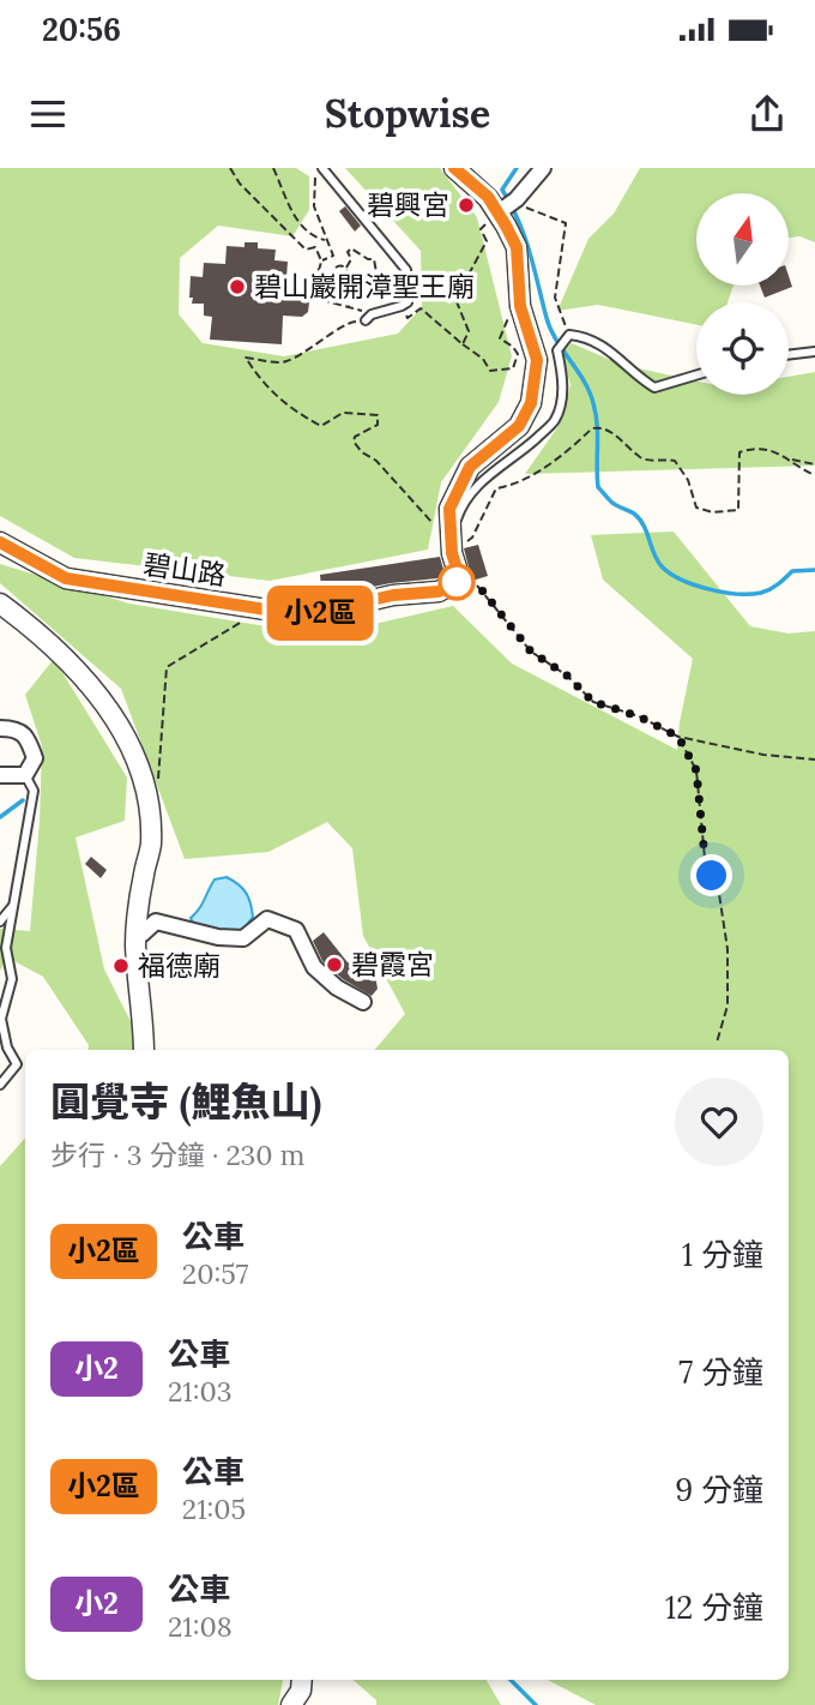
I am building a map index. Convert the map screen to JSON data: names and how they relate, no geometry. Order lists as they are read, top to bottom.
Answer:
{
  "streets": {
    "street": ["碧山路"]
  },
  "places": [
    "碧興宮",
    "碧山巖開漳聖王廟",
    "碧霞宮",
    "福德廟"
  ],
  "lines": ["bus line 小2區"],
  "north": "top",
  "page": {
    "status": "20:56",
    "header": "Stopwise",
    "on_map": "小2區",
    "heading": ["圓覺寺 (鯉魚山)", "步行 · 3 分鐘 · 230 m"],
    "list": [
      {
        "mark": "小2區",
        "name": "公車",
        "note": "20:57",
        "value": "1 分鐘"
      },
      {
        "mark": "小2",
        "name": "公車",
        "note": "21:03",
        "value": "7 分鐘"
      },
      {
        "mark": "小2區",
        "name": "公車",
        "note": "21:05",
        "value": "9 分鐘"
      },
      {
        "mark": "小2",
        "name": "公車",
        "note": "21:08",
        "value": "12 分鐘"
      }
    ]
  }
}
